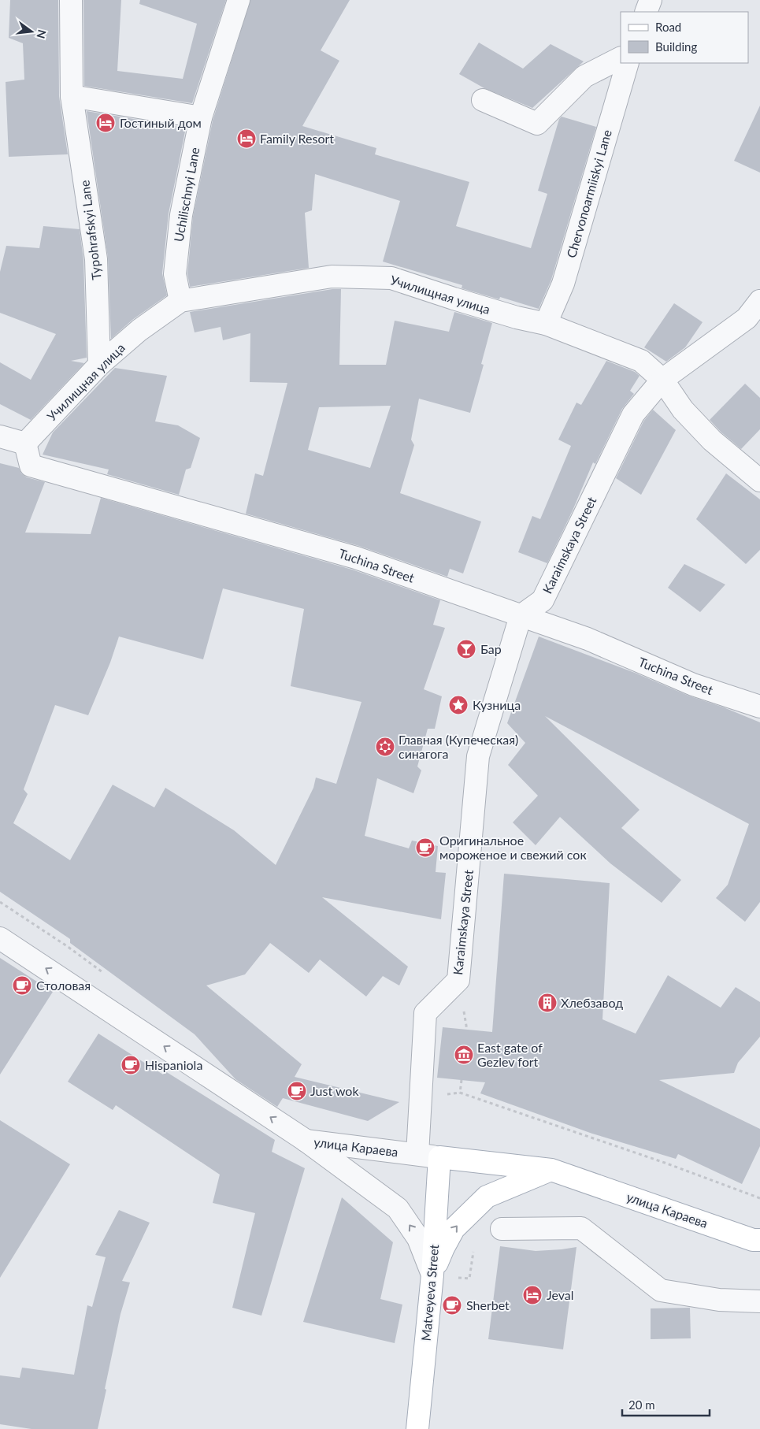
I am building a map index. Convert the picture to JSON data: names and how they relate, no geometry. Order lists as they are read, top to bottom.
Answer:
{
  "streets": {
    "main road": ["улица Караева", "Matveyeva Street"],
    "street": [
      "Chervonoarmiiskyi Lane",
      "Uchilischnyi Lane",
      "Typohrafskyi Lane",
      "Училищная улица",
      "Karaimskaya Street",
      "Tuchina Street"
    ]
  },
  "crossings": [
    ["Chervonoarmiiskyi Lane", "Училищная улица"],
    ["Uchilischnyi Lane", "Училищная улица"],
    ["Typohrafskyi Lane", "Училищная улица"],
    ["Училищная улица", "Karaimskaya Street"],
    ["Училищная улица", "Tuchina Street"],
    ["Karaimskaya Street", "Tuchina Street"],
    ["Karaimskaya Street", "улица Караева"],
    ["улица Караева", "Matveyeva Street"]
  ],
  "one_way": ["улица Караева"],
  "places": {
    "hotel": ["Гостиный дом", "Family Resort", "Jeval"],
    "bar": ["Бар"],
    "place": ["Кузница"],
    "synagogue": ["Главная (Купеческая) синагога"],
    "cafe": [
      "Оригинальное мороженое и свежий сок",
      "Столовая",
      "Hispaniola",
      "Just wok",
      "Sherbet"
    ],
    "building": ["Хлебзавод"],
    "museum": ["East gate of Gezlev fort"]
  },
  "legend": ["Road", "Building"],
  "scale_bar": "20 m",
  "north": "right"
}
